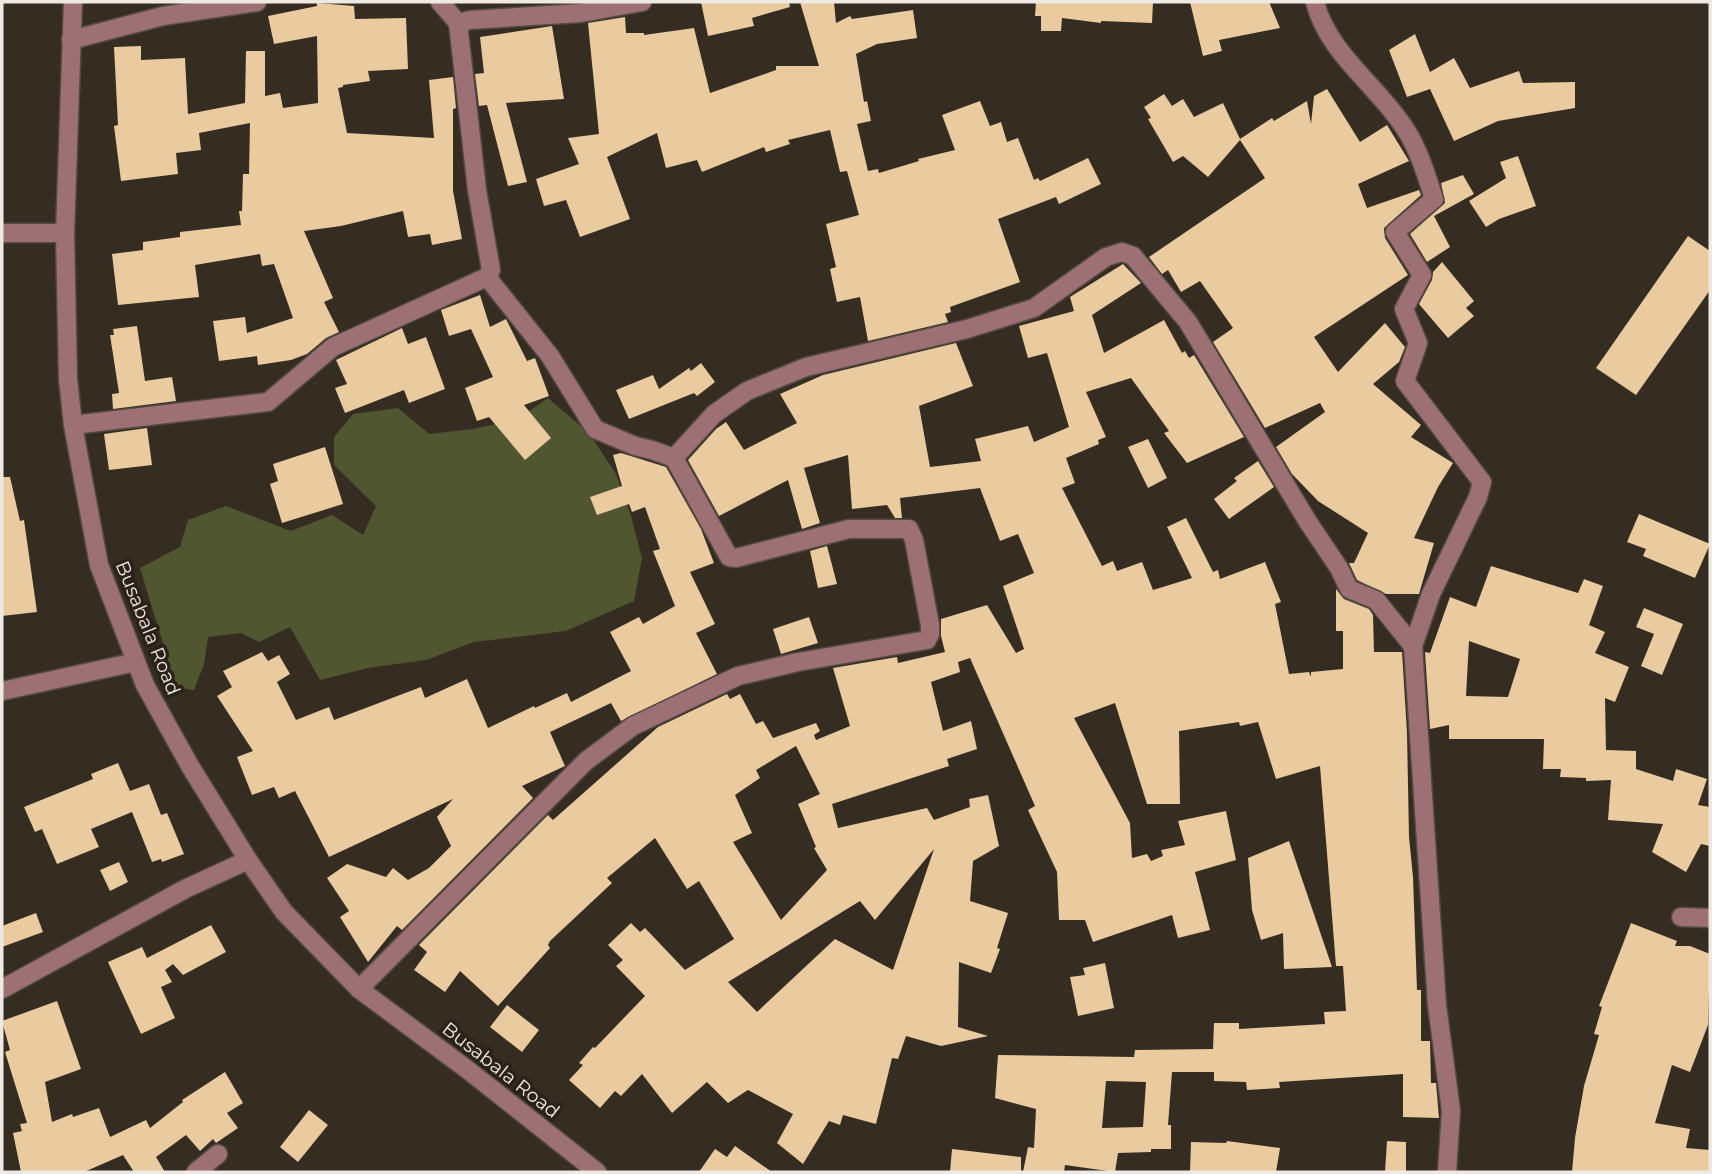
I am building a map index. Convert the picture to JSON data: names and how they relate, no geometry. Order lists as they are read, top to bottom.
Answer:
{
  "streets": {
    "street": ["Busabala Road"]
  }
}
